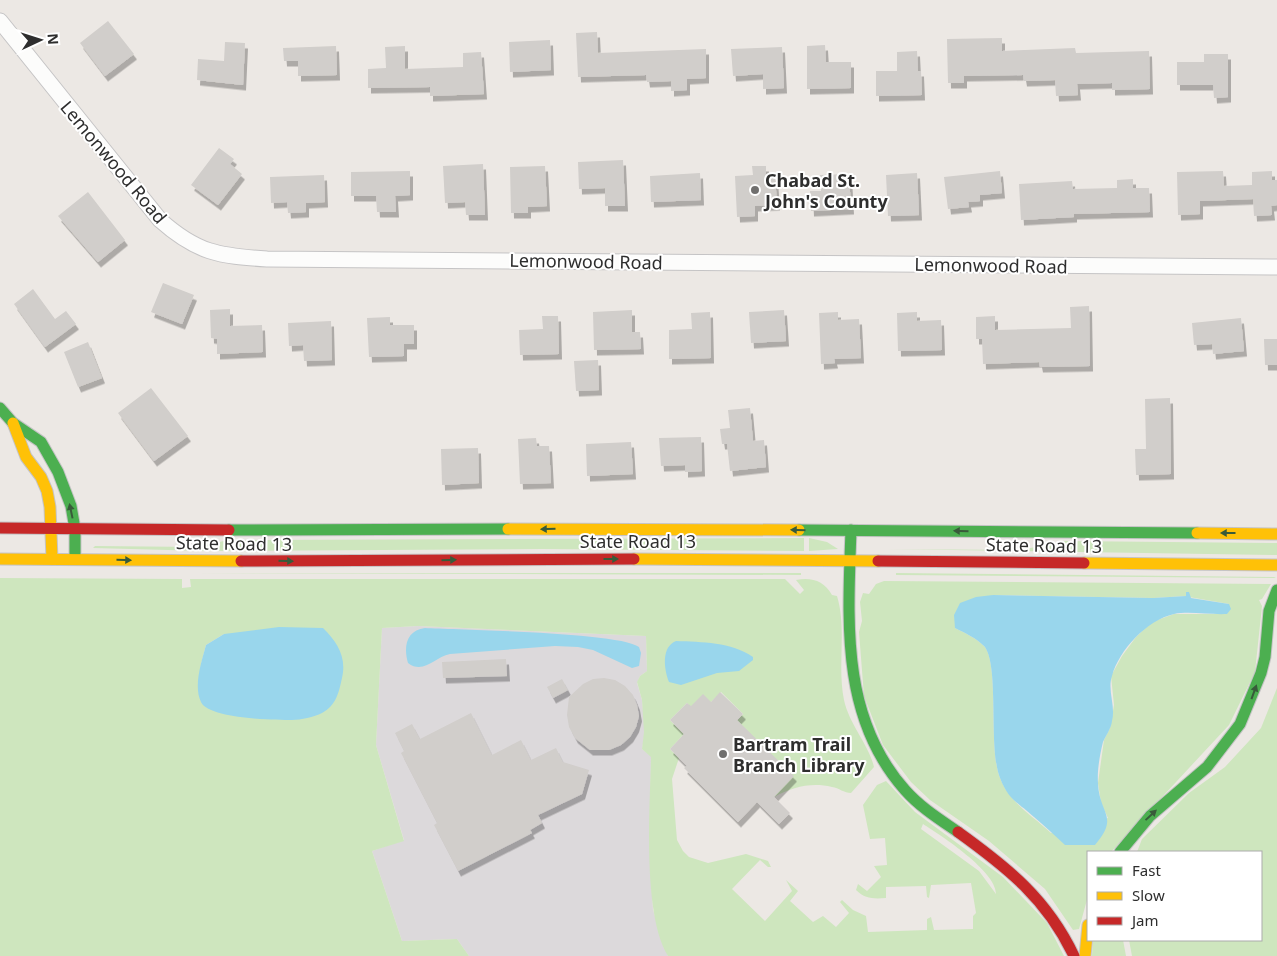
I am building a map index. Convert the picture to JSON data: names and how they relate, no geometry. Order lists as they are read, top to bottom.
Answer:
{
  "streets": {
    "main road": ["State Road 13"],
    "street": ["Lemonwood Road"]
  },
  "places": ["Chabad St. John's County", "Bartram Trail Branch Library"],
  "legend": ["Fast", "Slow", "Jam"],
  "north": "right"
}
